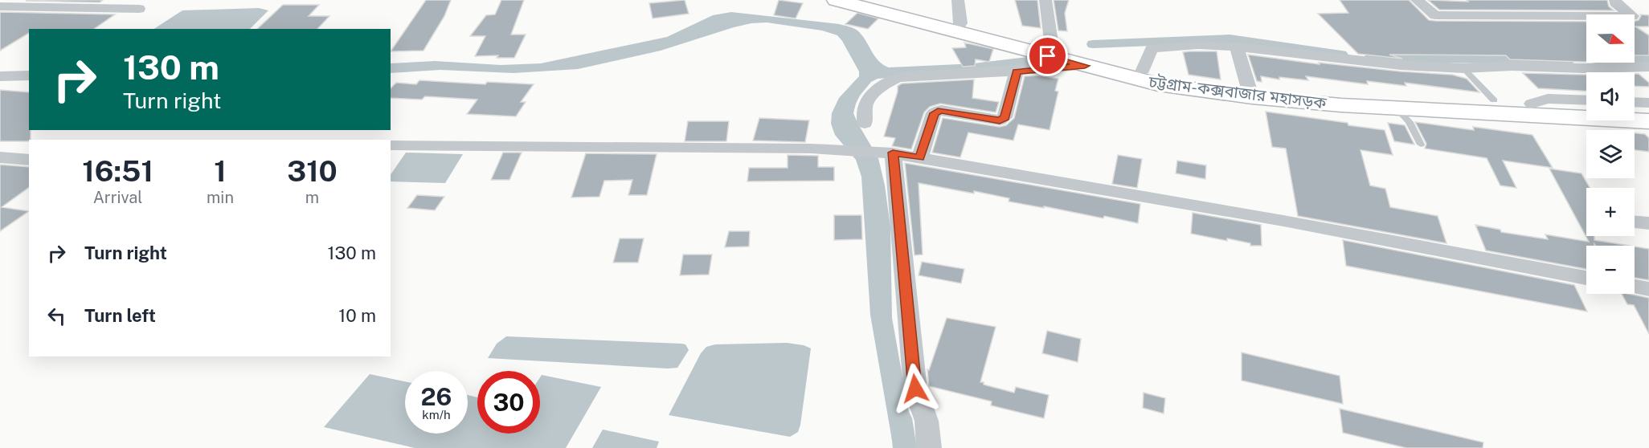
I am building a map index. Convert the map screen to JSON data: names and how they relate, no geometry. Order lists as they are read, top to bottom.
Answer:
{
  "streets": {
    "highway": ["চট্টগ্রাম-কক্সবাজার মহাসড়ক"]
  },
  "north": "right",
  "page": {
    "map_buttons": ["+", "−"],
    "turn": ["130 m", "Turn right"],
    "eta": [
      "16:51",
      "Arrival",
      "1",
      "min",
      "310",
      "m"
    ],
    "list": [
      {
        "name": "Turn right",
        "value": "130 m"
      },
      {
        "name": "Turn left",
        "value": "10 m"
      }
    ],
    "speed": "26 km/h",
    "limit": "30"
  }
}
